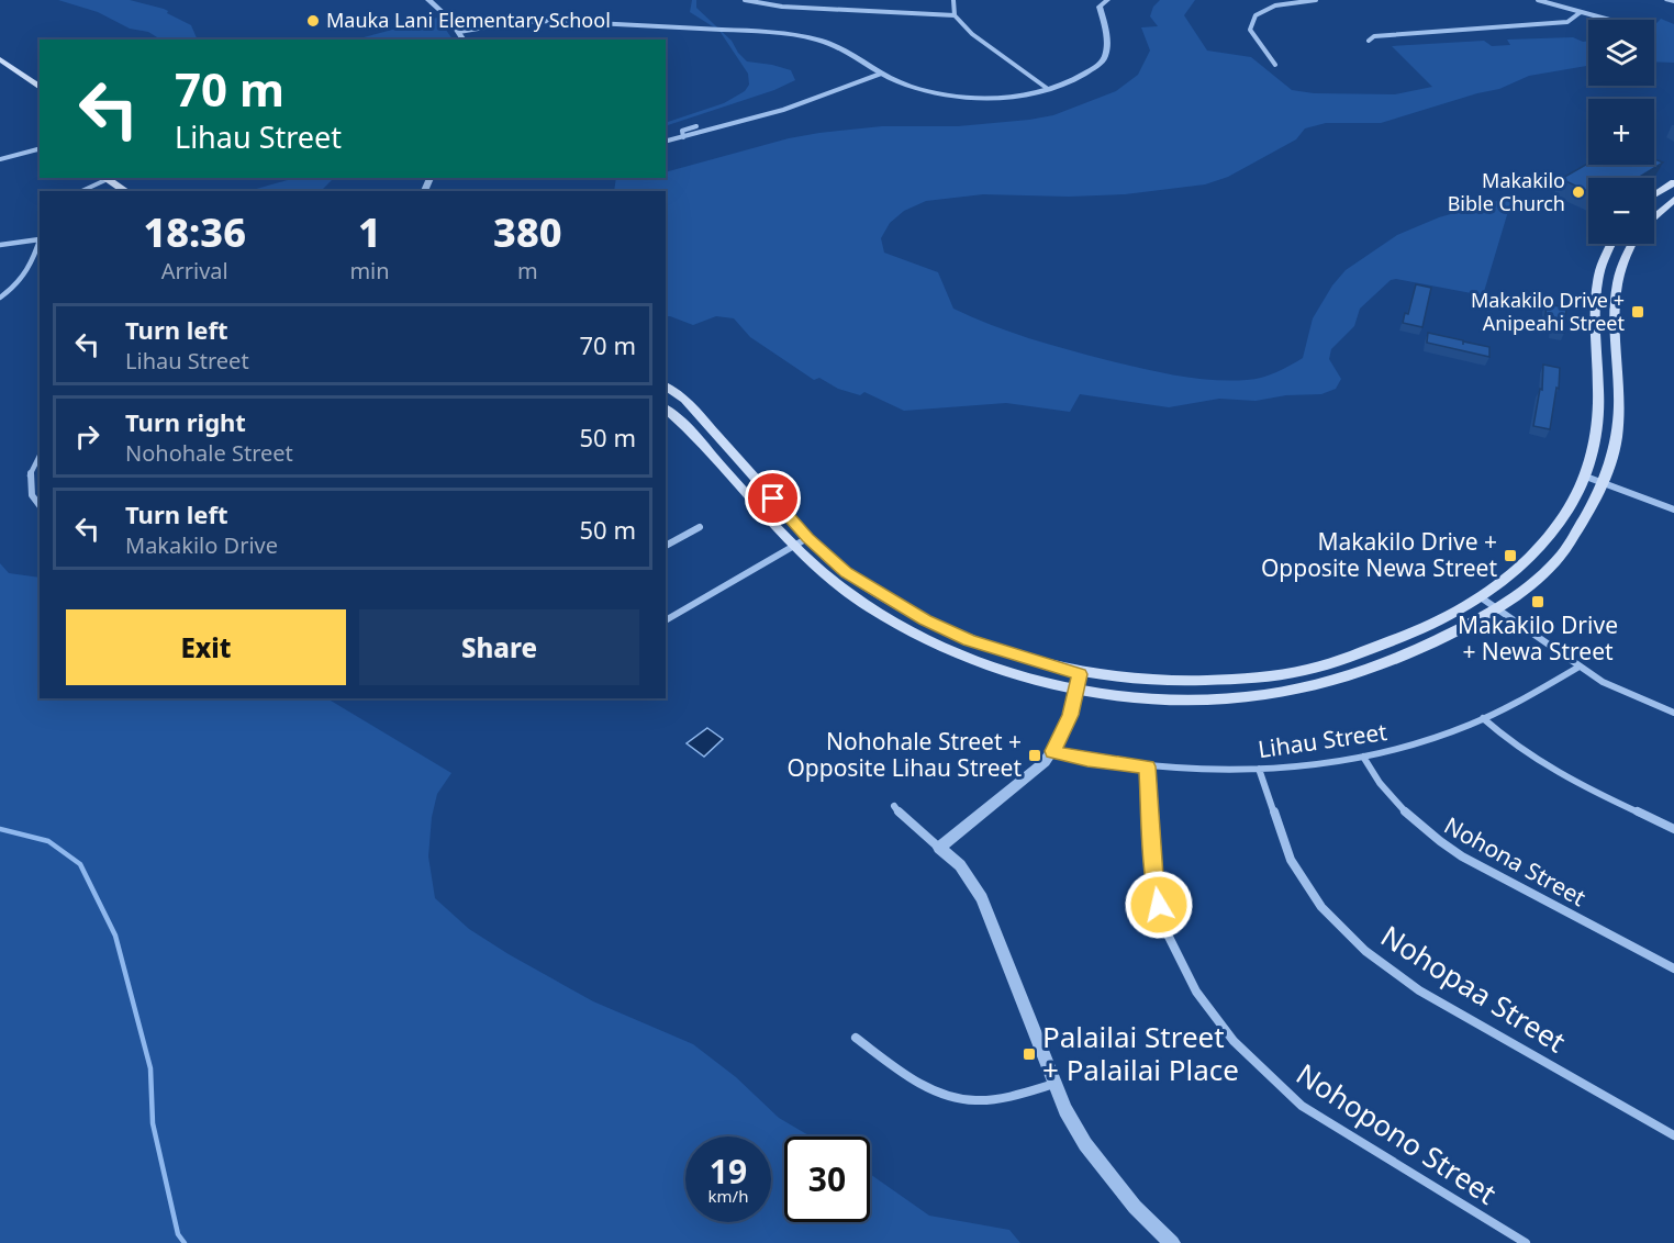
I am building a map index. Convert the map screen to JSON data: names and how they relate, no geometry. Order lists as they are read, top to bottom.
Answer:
{
  "streets": {
    "street": [
      "Lihau Street",
      "Nohona Street",
      "Nohopaa Street",
      "Nohopono Street"
    ]
  },
  "crossings": [
    ["Lihau Street", "Nohona Street"],
    ["Lihau Street", "Nohopaa Street"],
    ["Lihau Street", "Nohopono Street"]
  ],
  "places": {
    "other": ["Mauka Lani Elementary School", "Makakilo Bible Church"],
    "transit": [
      "Makakilo Drive + Anipeahi Street",
      "Makakilo Drive + Opposite Newa Street",
      "Makakilo Drive + Newa Street",
      "Nohohale Street + Opposite Lihau Street",
      "Palailai Street + Palailai Place"
    ]
  },
  "page": {
    "map_buttons": ["+", "−"],
    "turn": ["70 m", "Lihau Street"],
    "eta": [
      "18:36",
      "Arrival",
      "1",
      "min",
      "380",
      "m"
    ],
    "list": [
      {
        "name": "Turn left",
        "note": "Lihau Street",
        "value": "70 m"
      },
      {
        "name": "Turn right",
        "note": "Nohohale Street",
        "value": "50 m"
      },
      {
        "name": "Turn left",
        "note": "Makakilo Drive",
        "value": "50 m"
      }
    ],
    "buttons": ["Exit", "Share"],
    "speed": "19 km/h",
    "limit": "30"
  }
}
